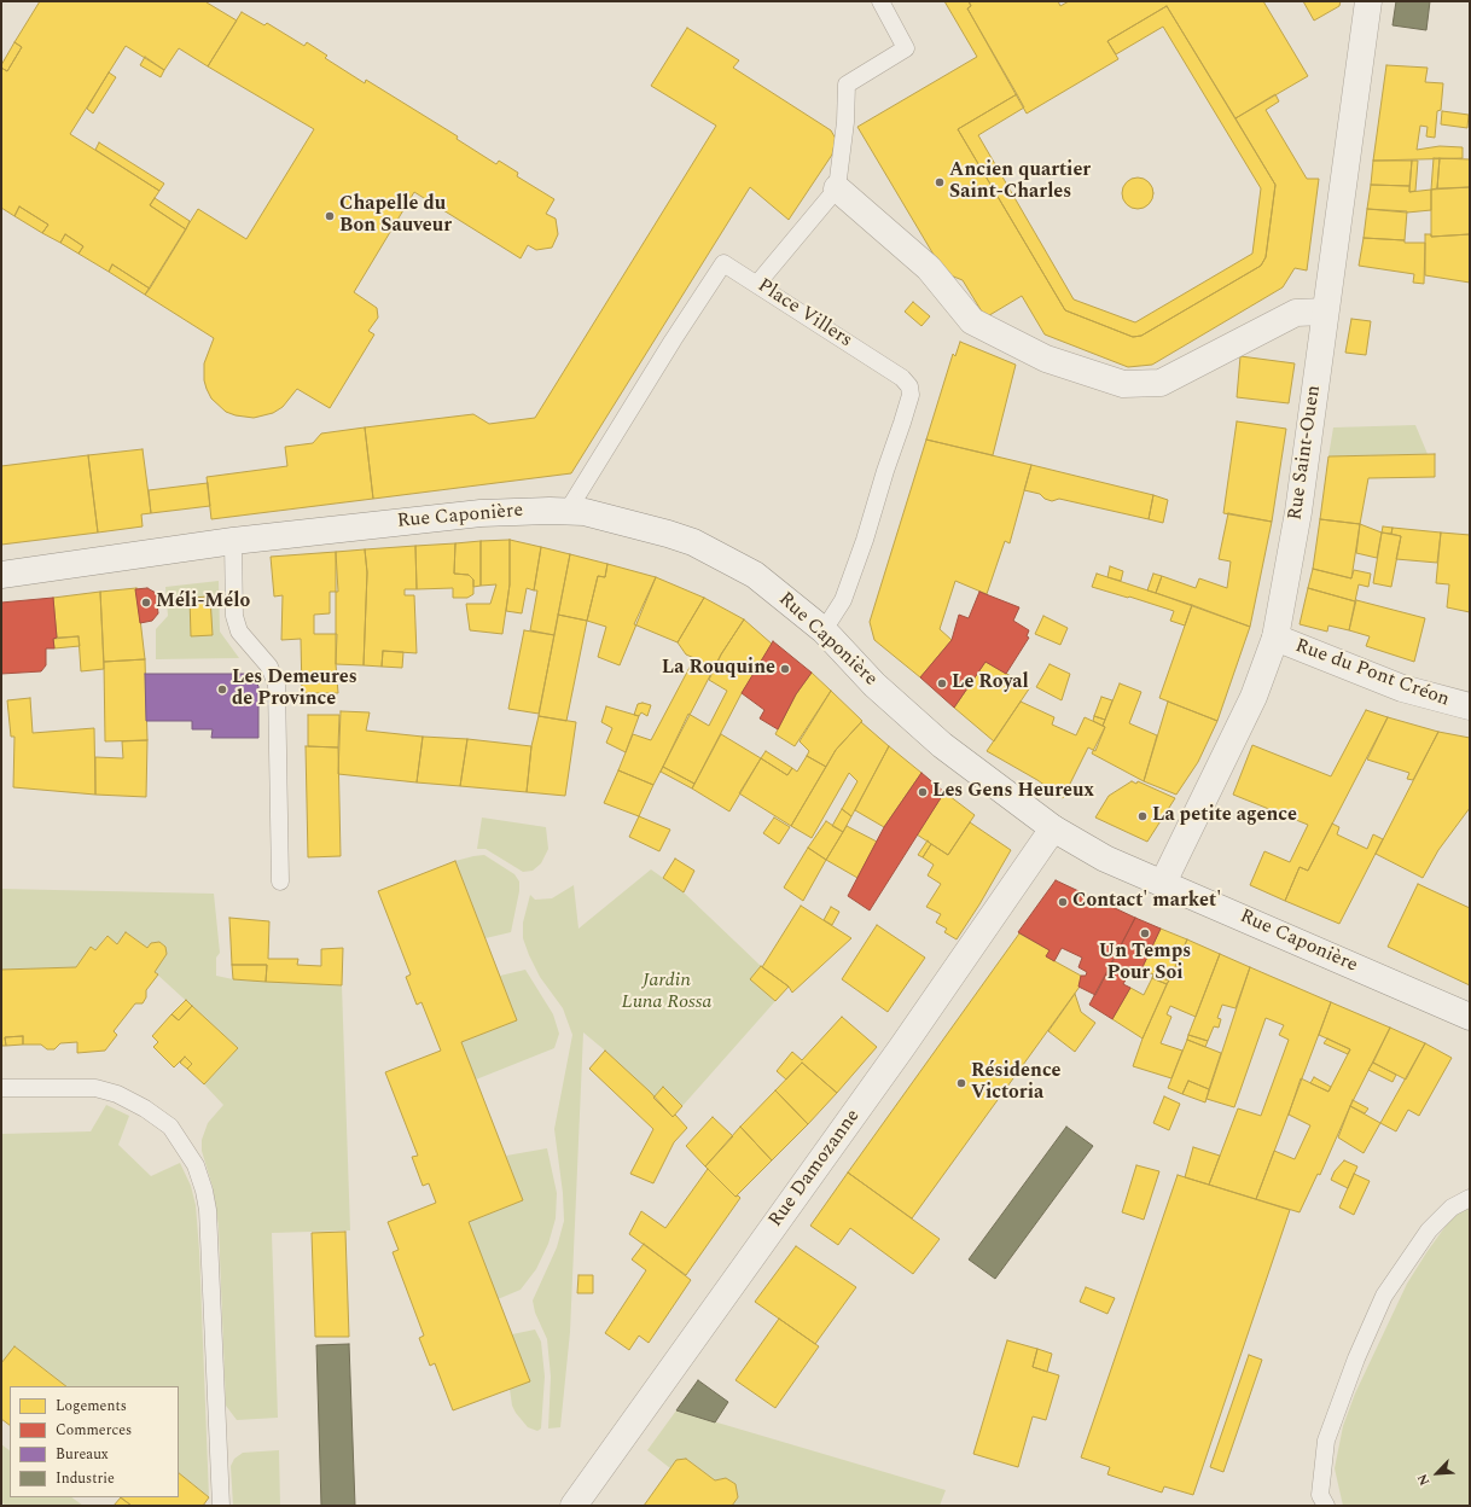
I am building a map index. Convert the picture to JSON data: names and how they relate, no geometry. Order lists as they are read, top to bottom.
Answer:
{
  "streets": {
    "street": [
      "Rue Saint-Ouen",
      "Rue Caponière",
      "Rue du Pont Créon",
      "Rue Damozanne"
    ],
    "lane": ["Place Villers"]
  },
  "crossings": [
    ["Place Villers", "Rue Caponière"],
    ["Rue Saint-Ouen", "Rue Caponière"],
    ["Rue Saint-Ouen", "Rue du Pont Créon"],
    ["Rue Caponière", "Rue Damozanne"]
  ],
  "parks": ["Jardin Luna Rossa"],
  "places": [
    "Ancien quartier Saint-Charles",
    "Chapelle du Bon Sauveur",
    "Méli-Mélo",
    "La Rouquine",
    "Le Royal",
    "Les Demeures de Province",
    "Les Gens Heureux",
    "La petite agence",
    "Contact' market'",
    "Un Temps Pour Soi",
    "Résidence Victoria"
  ],
  "legend": [
    "Logements",
    "Commerces",
    "Bureaux",
    "Industrie"
  ],
  "north": "bottom left"
}
